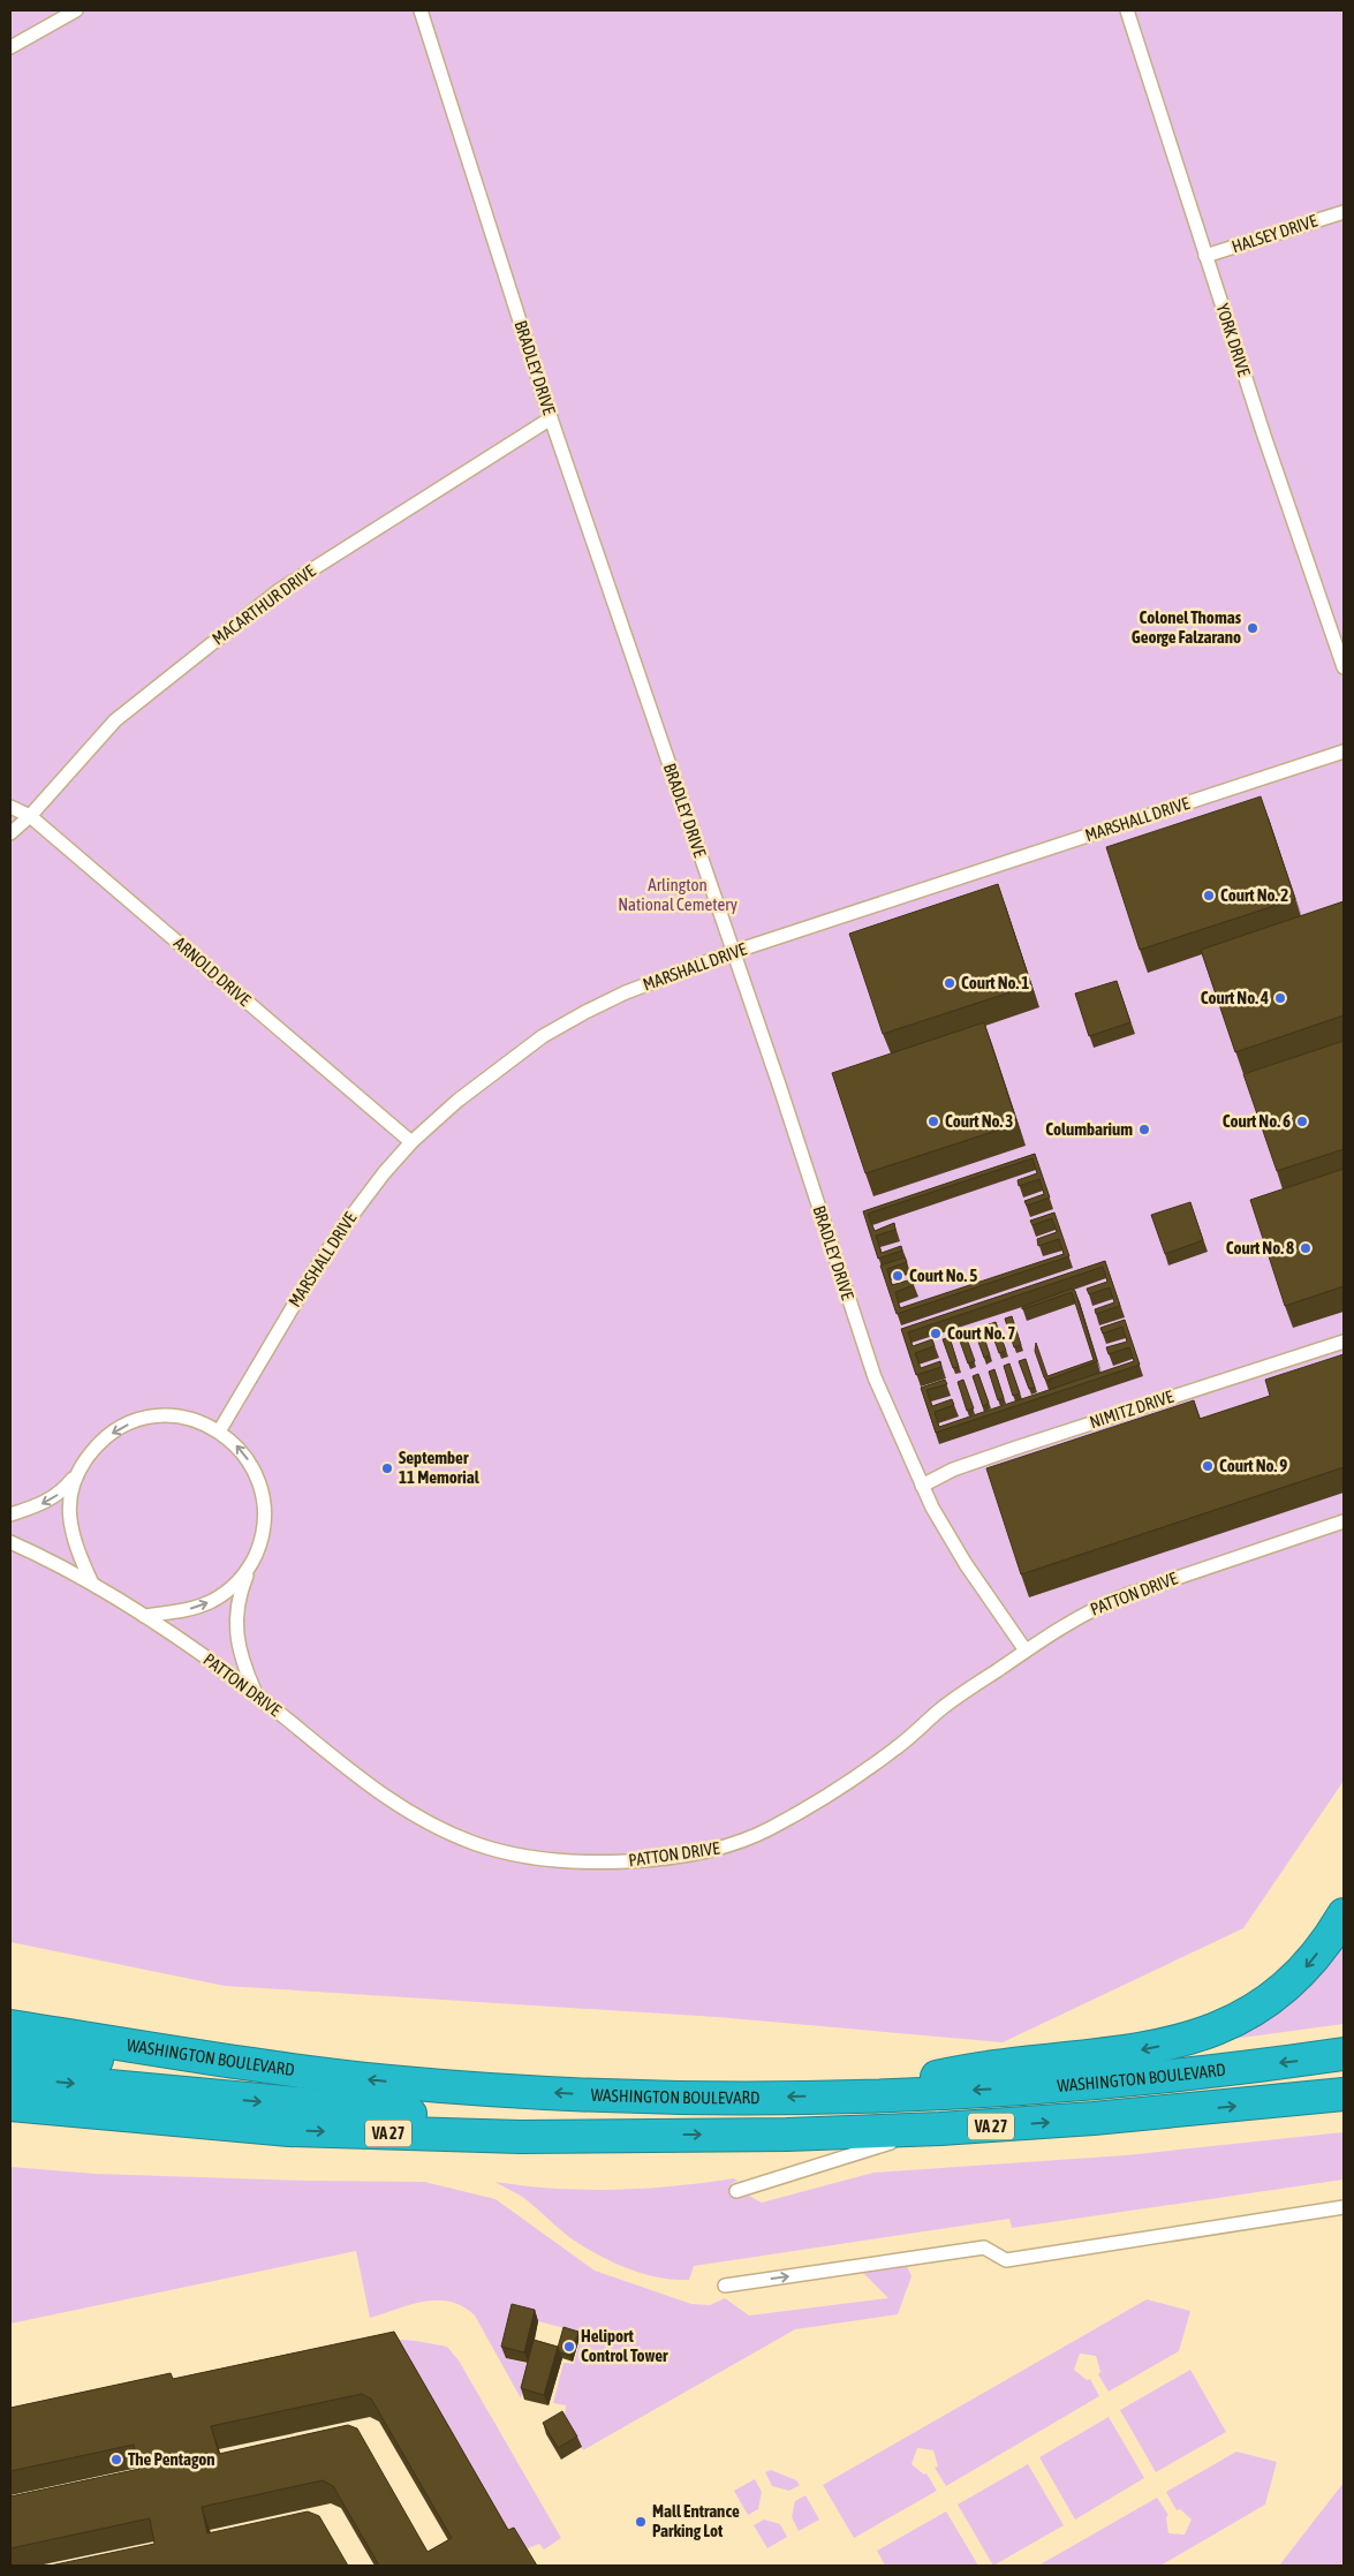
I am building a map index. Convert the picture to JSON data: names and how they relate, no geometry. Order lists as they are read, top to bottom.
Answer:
{
  "streets": {
    "highway": ["WASHINGTON BOULEVARD", "VA 27"],
    "lane": [
      "HALSEY DRIVE",
      "YORK DRIVE",
      "BRADLEY DRIVE",
      "MACARTHUR DRIVE",
      "MARSHALL DRIVE",
      "ARNOLD DRIVE",
      "NIMITZ DRIVE",
      "PATTON DRIVE"
    ]
  },
  "crossings": [
    ["HALSEY DRIVE", "YORK DRIVE"],
    ["BRADLEY DRIVE", "MACARTHUR DRIVE"],
    ["BRADLEY DRIVE", "MARSHALL DRIVE"],
    ["BRADLEY DRIVE", "NIMITZ DRIVE"],
    ["BRADLEY DRIVE", "PATTON DRIVE"],
    ["MACARTHUR DRIVE", "ARNOLD DRIVE"],
    ["MARSHALL DRIVE", "ARNOLD DRIVE"],
    ["MARSHALL DRIVE", "PATTON DRIVE"]
  ],
  "parks": ["Arlington National Cemetery"],
  "places": [
    "Colonel Thomas George Falzarano",
    "Court No. 2",
    "Court No. 1",
    "Court No. 4",
    "Court No. 3",
    "Court No. 6",
    "Columbarium",
    "Court No. 8",
    "Court No. 5",
    "Court No. 7",
    "Court No. 9",
    "September 11 Memorial",
    "Heliport Control Tower",
    "The Pentagon",
    "Mall Entrance Parking Lot"
  ]
}
